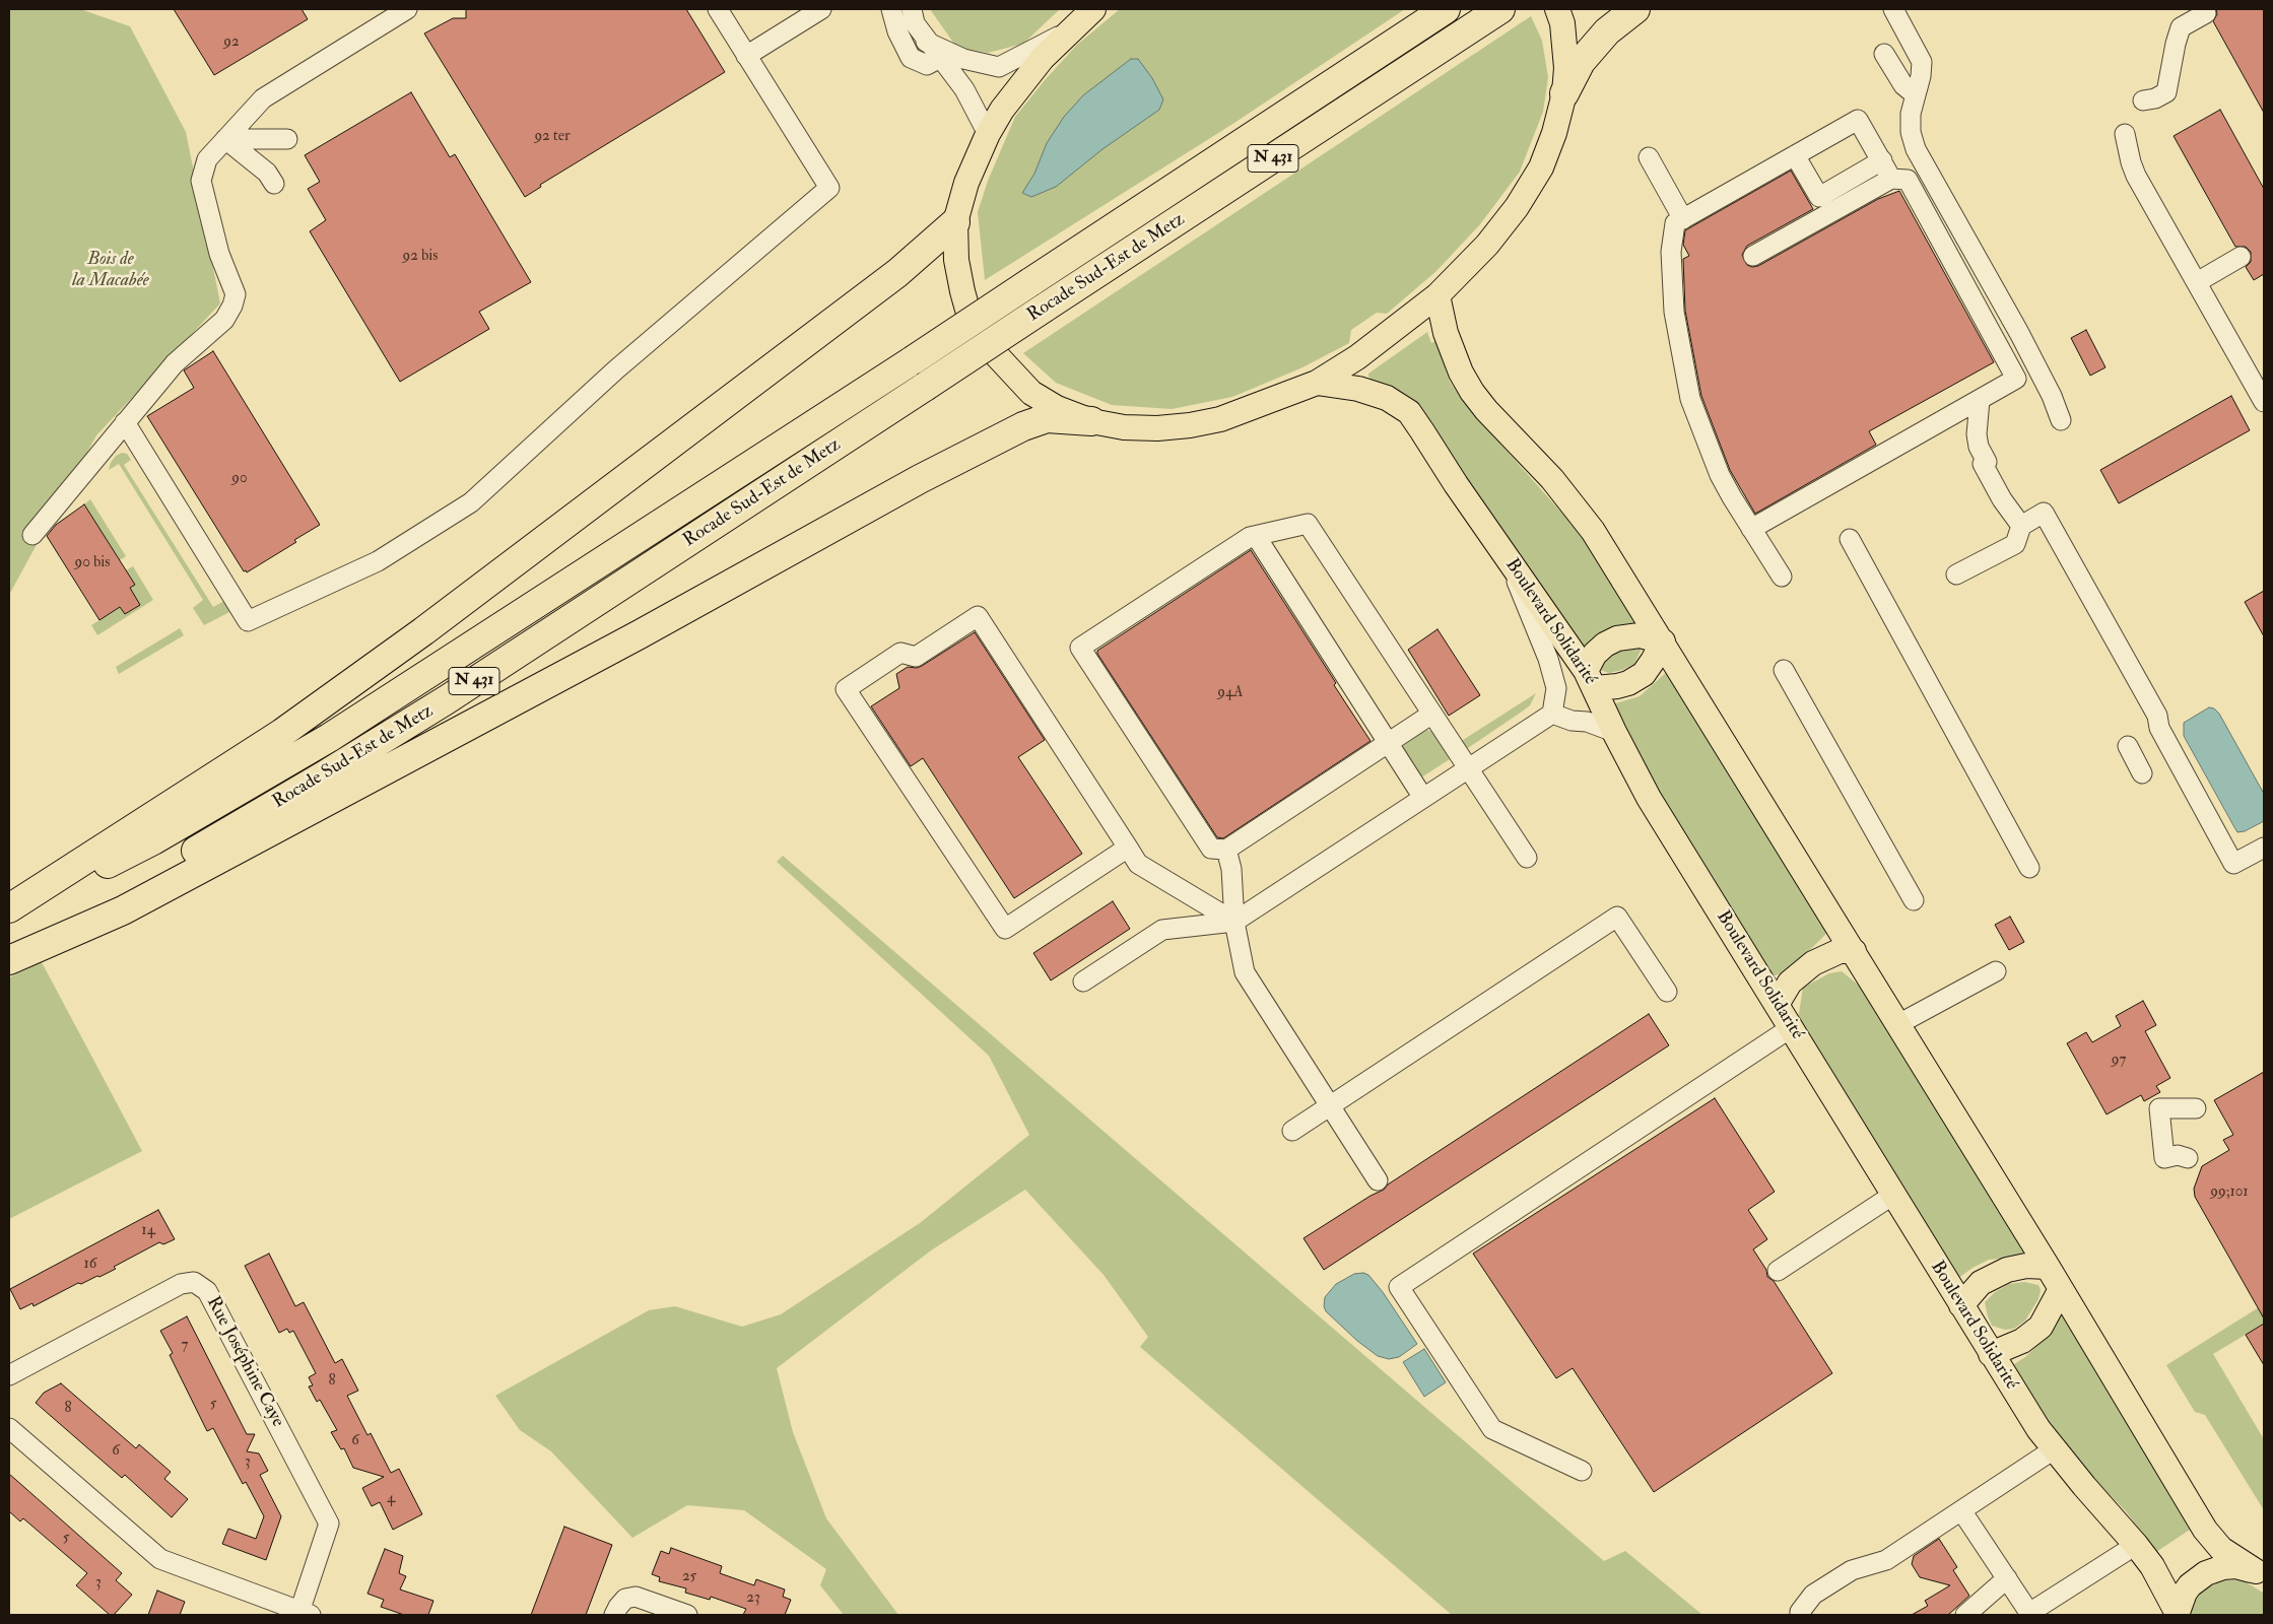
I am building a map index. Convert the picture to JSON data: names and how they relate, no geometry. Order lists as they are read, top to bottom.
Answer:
{
  "streets": {
    "highway": ["N 431", "Rocade Sud-Est de Metz"],
    "main road": ["Boulevard Solidarité"],
    "street": ["Rue Joséphine Caye"]
  },
  "parks": ["Bois de la Macabée"],
  "house_numbers": [
    "92",
    "92 ter",
    "92 bis",
    "90",
    "90 bis",
    "94A",
    "97",
    "99;101",
    "14",
    "16",
    "7",
    "8",
    "5",
    "8",
    "6",
    "6",
    "3",
    "4",
    "5",
    "25",
    "3",
    "23"
  ]
}
